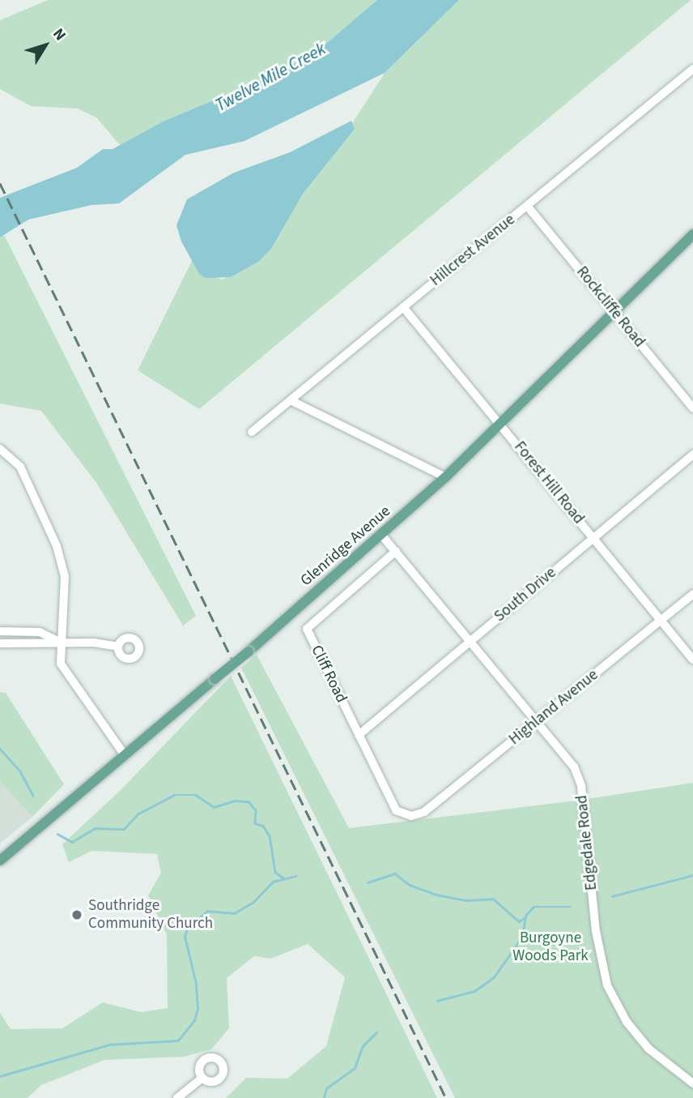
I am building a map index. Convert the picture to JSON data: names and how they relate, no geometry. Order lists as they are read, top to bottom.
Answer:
{
  "streets": {
    "main road": ["Glenridge Avenue"],
    "street": [
      "Hillcrest Avenue",
      "Rockcliffe Road",
      "Forest Hill Road",
      "South Drive",
      "Cliff Road",
      "Highland Avenue",
      "Edgedale Road"
    ]
  },
  "crossings": [
    ["Hillcrest Avenue", "Rockcliffe Road"],
    ["Hillcrest Avenue", "Forest Hill Road"],
    ["Rockcliffe Road", "Glenridge Avenue"],
    ["Forest Hill Road", "Glenridge Avenue"],
    ["Forest Hill Road", "South Drive"],
    ["Forest Hill Road", "Highland Avenue"],
    ["Glenridge Avenue", "Edgedale Road"],
    ["South Drive", "Cliff Road"],
    ["South Drive", "Edgedale Road"],
    ["Cliff Road", "Highland Avenue"],
    ["Cliff Road", "Edgedale Road"],
    ["Highland Avenue", "Edgedale Road"]
  ],
  "water": ["Twelve Mile Creek"],
  "parks": ["Burgoyne Woods Park"],
  "places": ["Southridge Community Church"],
  "north": "top right"
}
